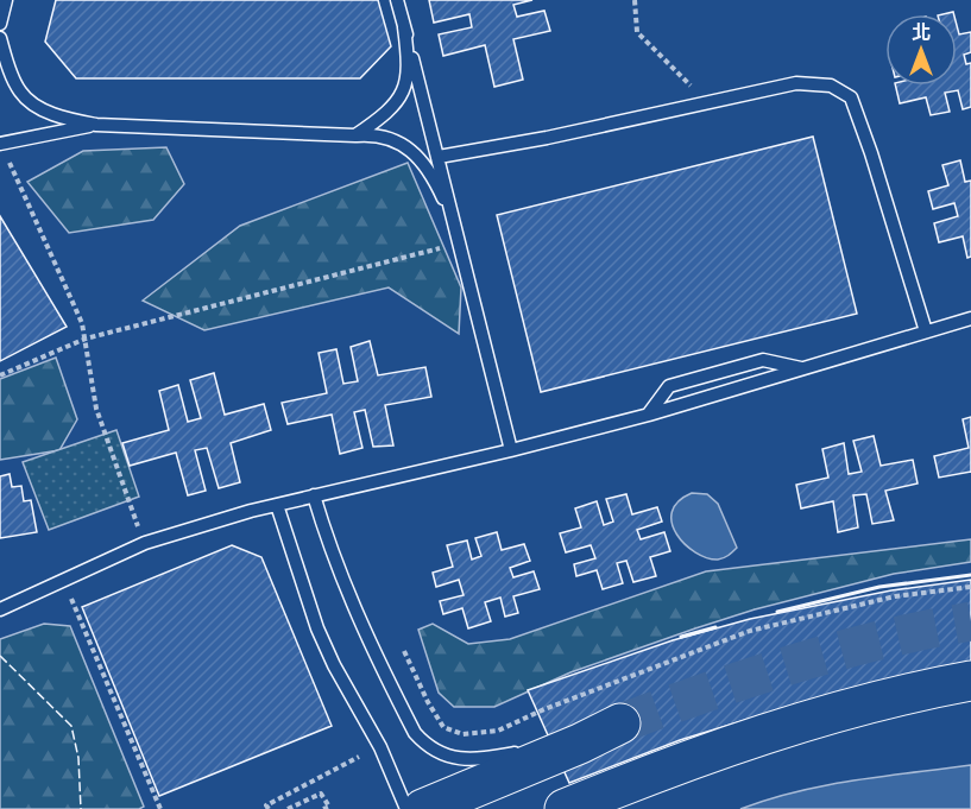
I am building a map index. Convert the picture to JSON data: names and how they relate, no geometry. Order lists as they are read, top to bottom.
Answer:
{
  "north": "top"
}
